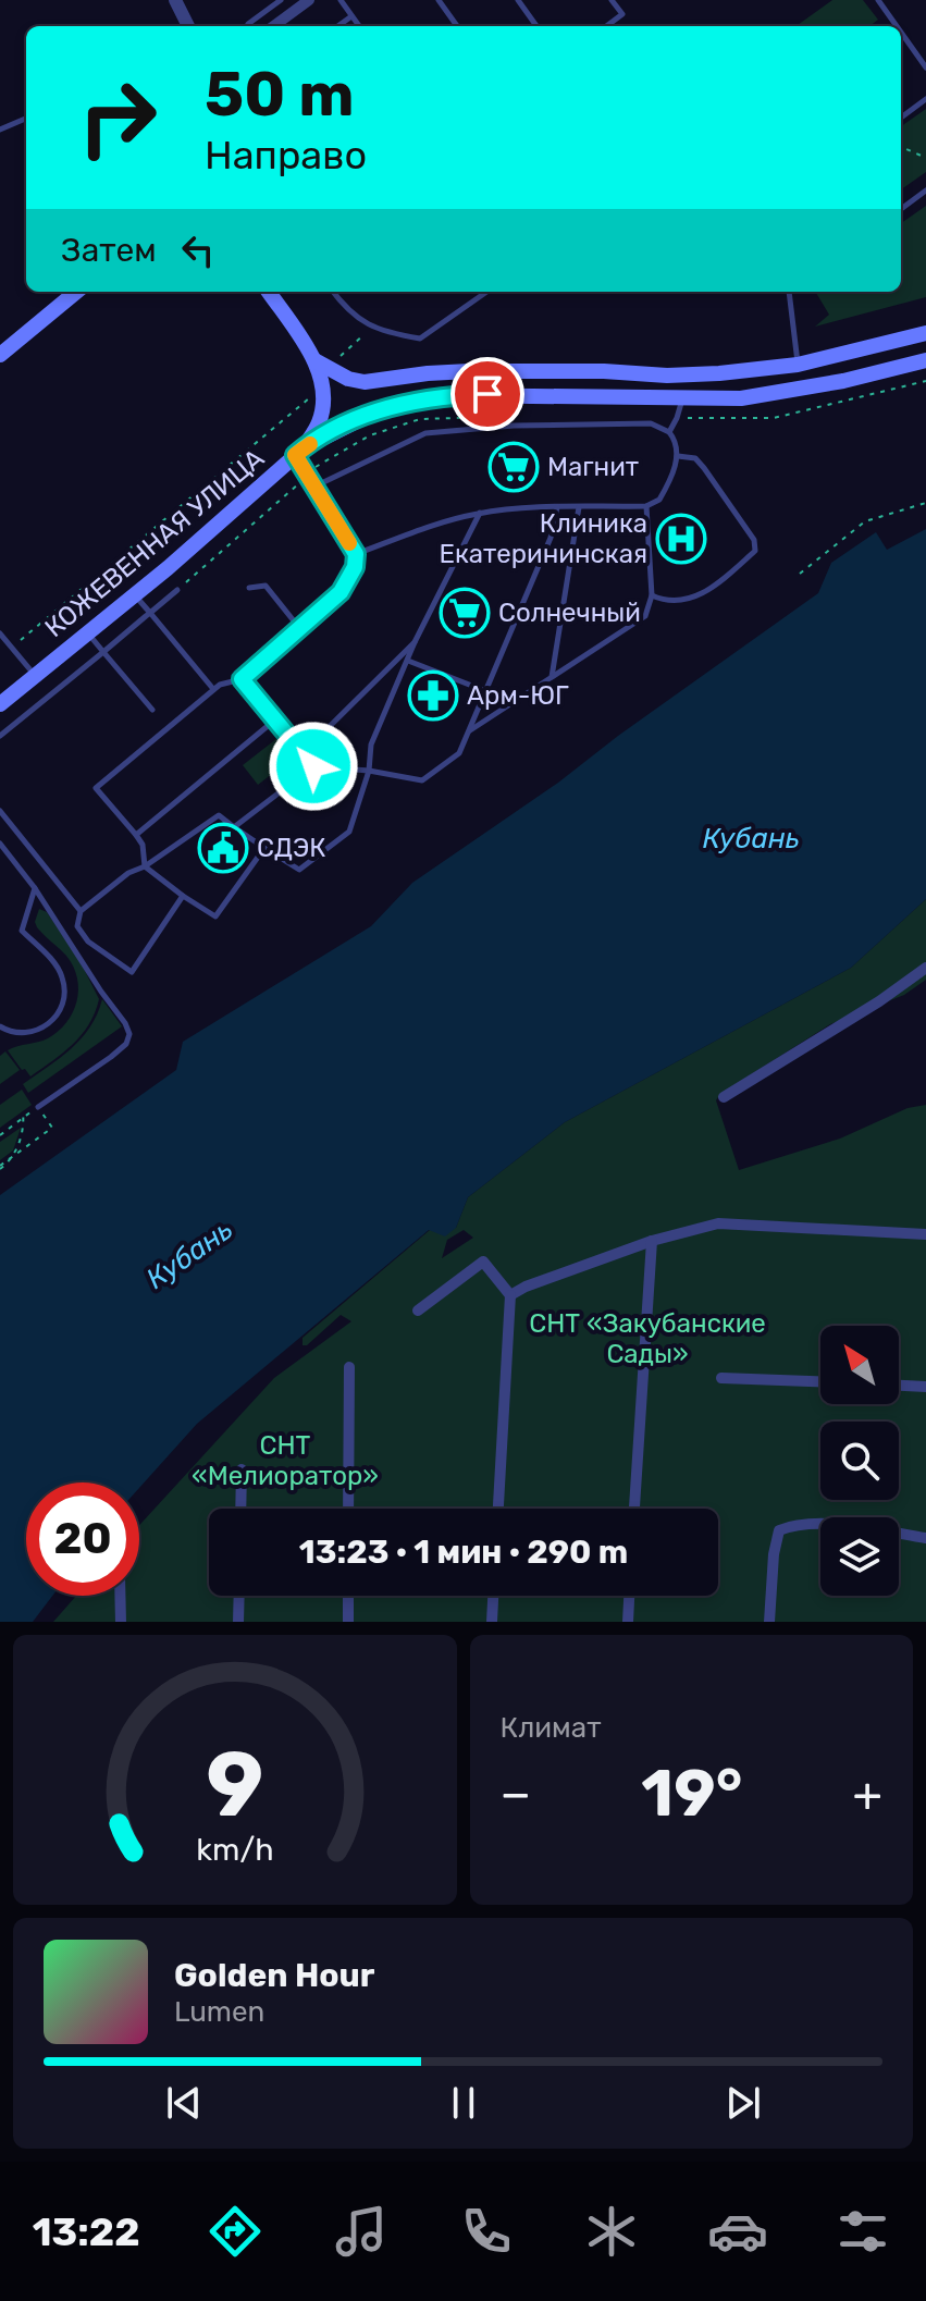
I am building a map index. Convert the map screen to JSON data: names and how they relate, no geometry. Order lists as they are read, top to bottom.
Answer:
{
  "streets": {
    "main road": ["КОЖЕВЕННАЯ УЛИЦА"]
  },
  "water": ["Кубань"],
  "parks": ["СНТ «Закубанские Сады»", "СНТ «Мелиоратор»"],
  "places": {
    "supermarket": ["Магнит", "Солнечный"],
    "hospital": ["Клиника Екатерининская"],
    "pharmacy": ["Арм-ЮГ"],
    "public building": ["СДЭК"]
  },
  "north": "top left",
  "page": {
    "turn": ["50 m", "Направо"],
    "then": "Затем",
    "limit": "20",
    "trip": "13:23 · 1 мин · 290 m",
    "tile": "Климат",
    "heat": ["−", "19°", "+"],
    "song": ["Golden Hour", "Lumen"],
    "tabs": "13:22",
    "gauge": ["9", "km/h"]
  }
}
